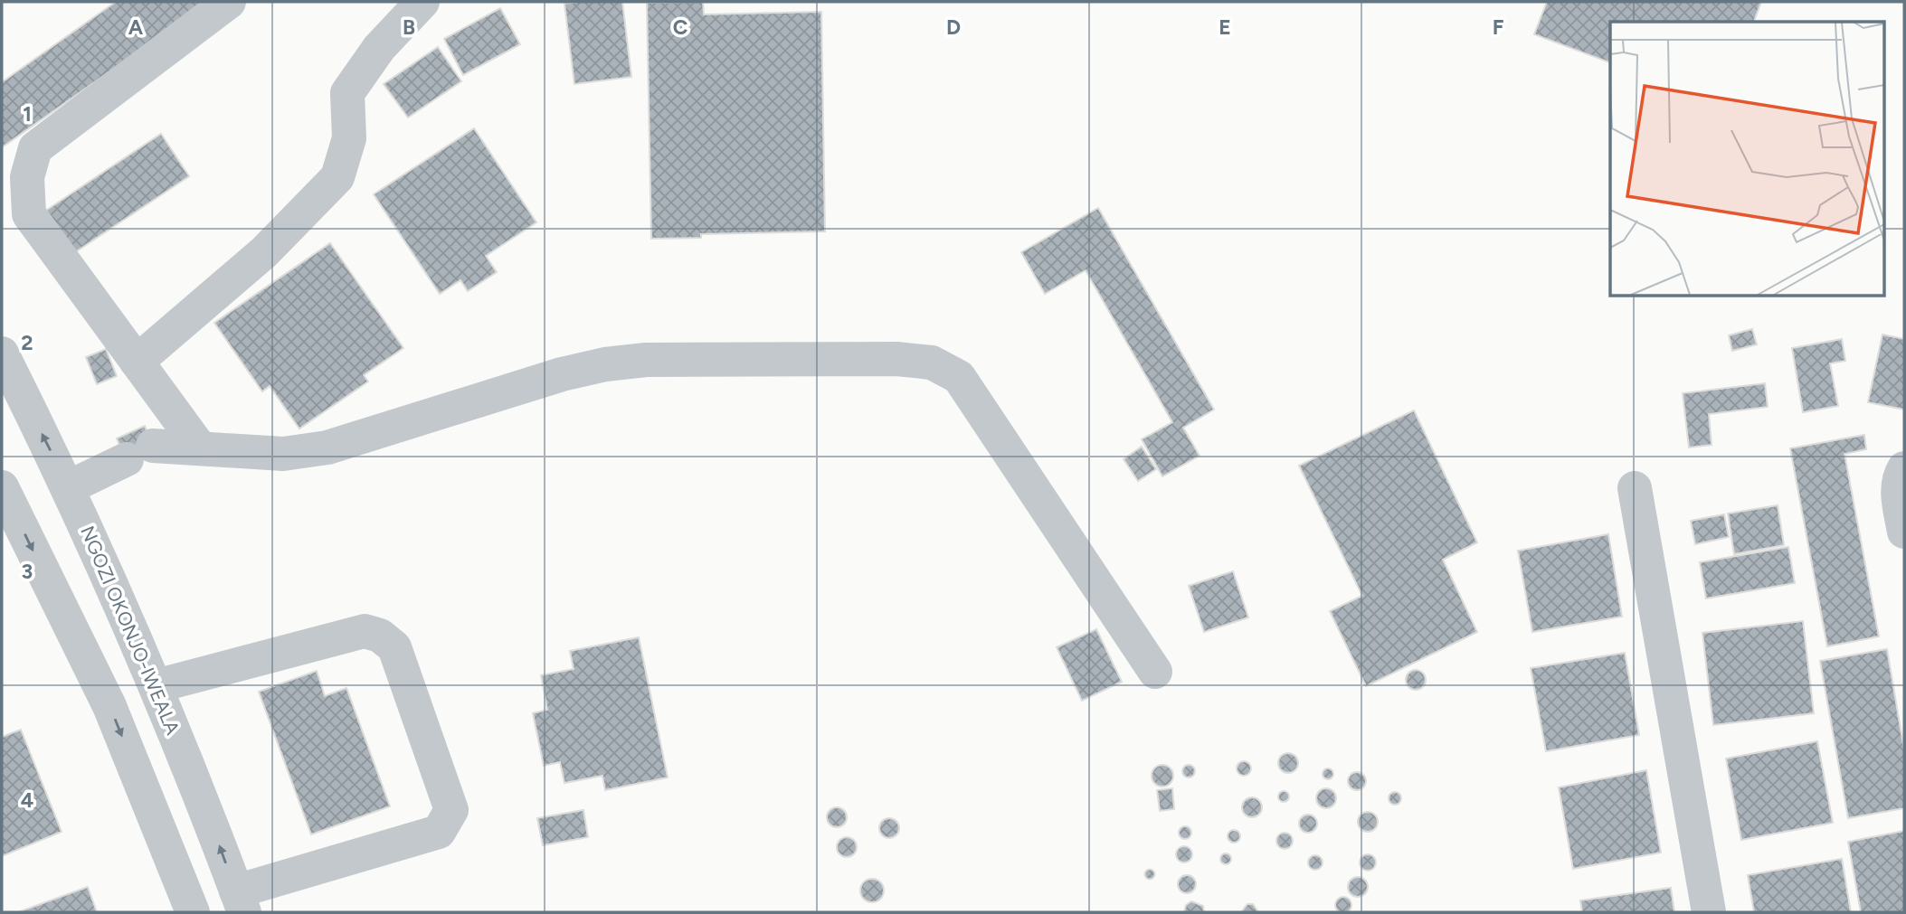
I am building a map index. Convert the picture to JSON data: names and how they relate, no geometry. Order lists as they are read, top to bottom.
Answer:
{
  "streets": {
    "street": ["NGOZI OKONJO-IWEALA"]
  },
  "grid": {
    "columns": [
      "A",
      "B",
      "C",
      "D",
      "E",
      "F"
    ],
    "rows": [
      "1",
      "2",
      "3",
      "4"
    ]
  }
}
